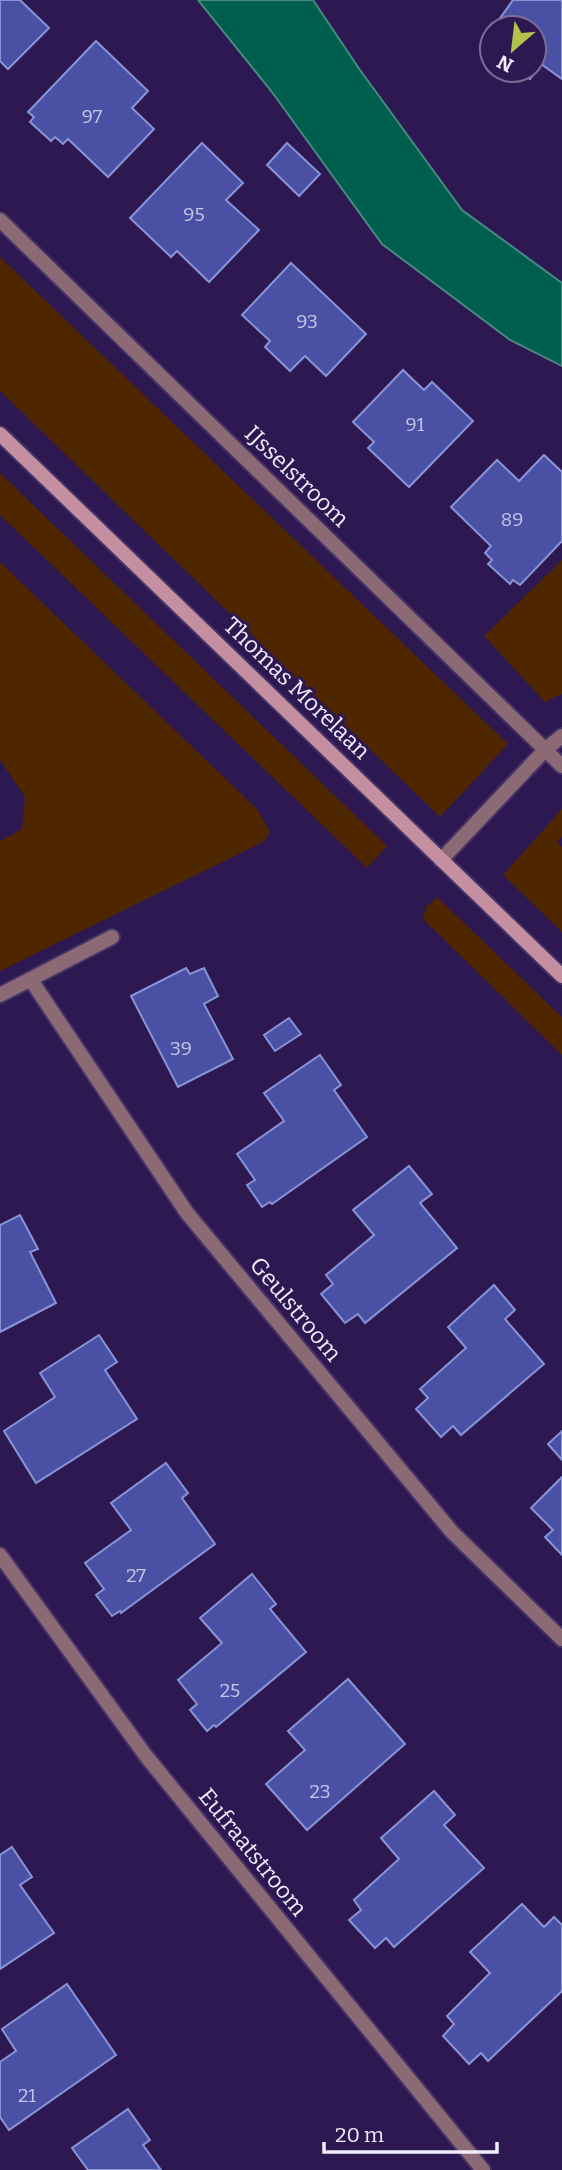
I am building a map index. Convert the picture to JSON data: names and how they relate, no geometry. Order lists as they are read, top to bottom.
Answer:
{
  "streets": {
    "street": [
      "IJsselstroom",
      "Thomas Morelaan",
      "Geulstroom",
      "Eufraatstroom"
    ]
  },
  "house_numbers": [
    "97",
    "95",
    "93",
    "91",
    "89",
    "39",
    "27",
    "25",
    "23",
    "21"
  ],
  "scale_bar": "20 m",
  "north": "bottom left"
}
